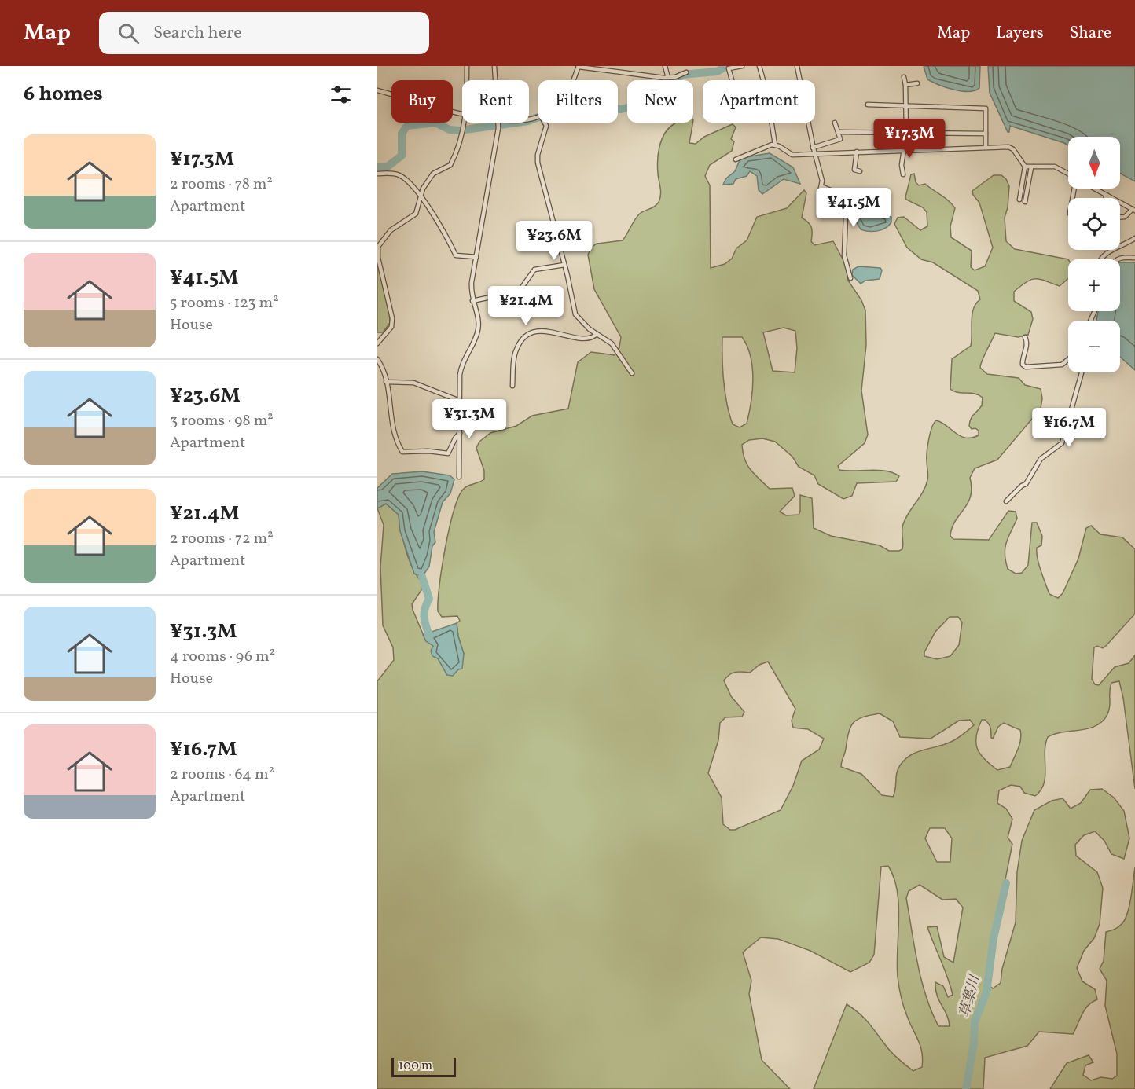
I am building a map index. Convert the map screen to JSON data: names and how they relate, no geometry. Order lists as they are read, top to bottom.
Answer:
{
  "water": ["草葉川"],
  "scale_bar": "100 m",
  "north": "bottom",
  "page": {
    "header": "Map",
    "search": "Search here",
    "nav": ["Map", "Layers", "Share"],
    "heading": "6 homes",
    "chip": [
      "Buy",
      "Rent",
      "Filters",
      "New",
      "Apartment"
    ],
    "price": [
      "¥17.3M",
      "¥41.5M",
      "¥23.6M",
      "¥21.4M",
      "¥31.3M",
      "¥16.7M"
    ],
    "list": [
      {
        "name": "¥17.3M",
        "note": "2 rooms · 78 m² · Apartment"
      },
      {
        "name": "¥41.5M",
        "note": "5 rooms · 123 m² · House"
      },
      {
        "name": "¥23.6M",
        "note": "3 rooms · 98 m² · Apartment"
      },
      {
        "name": "¥21.4M",
        "note": "2 rooms · 72 m² · Apartment"
      },
      {
        "name": "¥31.3M",
        "note": "4 rooms · 96 m² · House"
      },
      {
        "name": "¥16.7M",
        "note": "2 rooms · 64 m² · Apartment"
      }
    ],
    "map_buttons": ["+", "−"],
    "scale": "100 m"
  }
}
